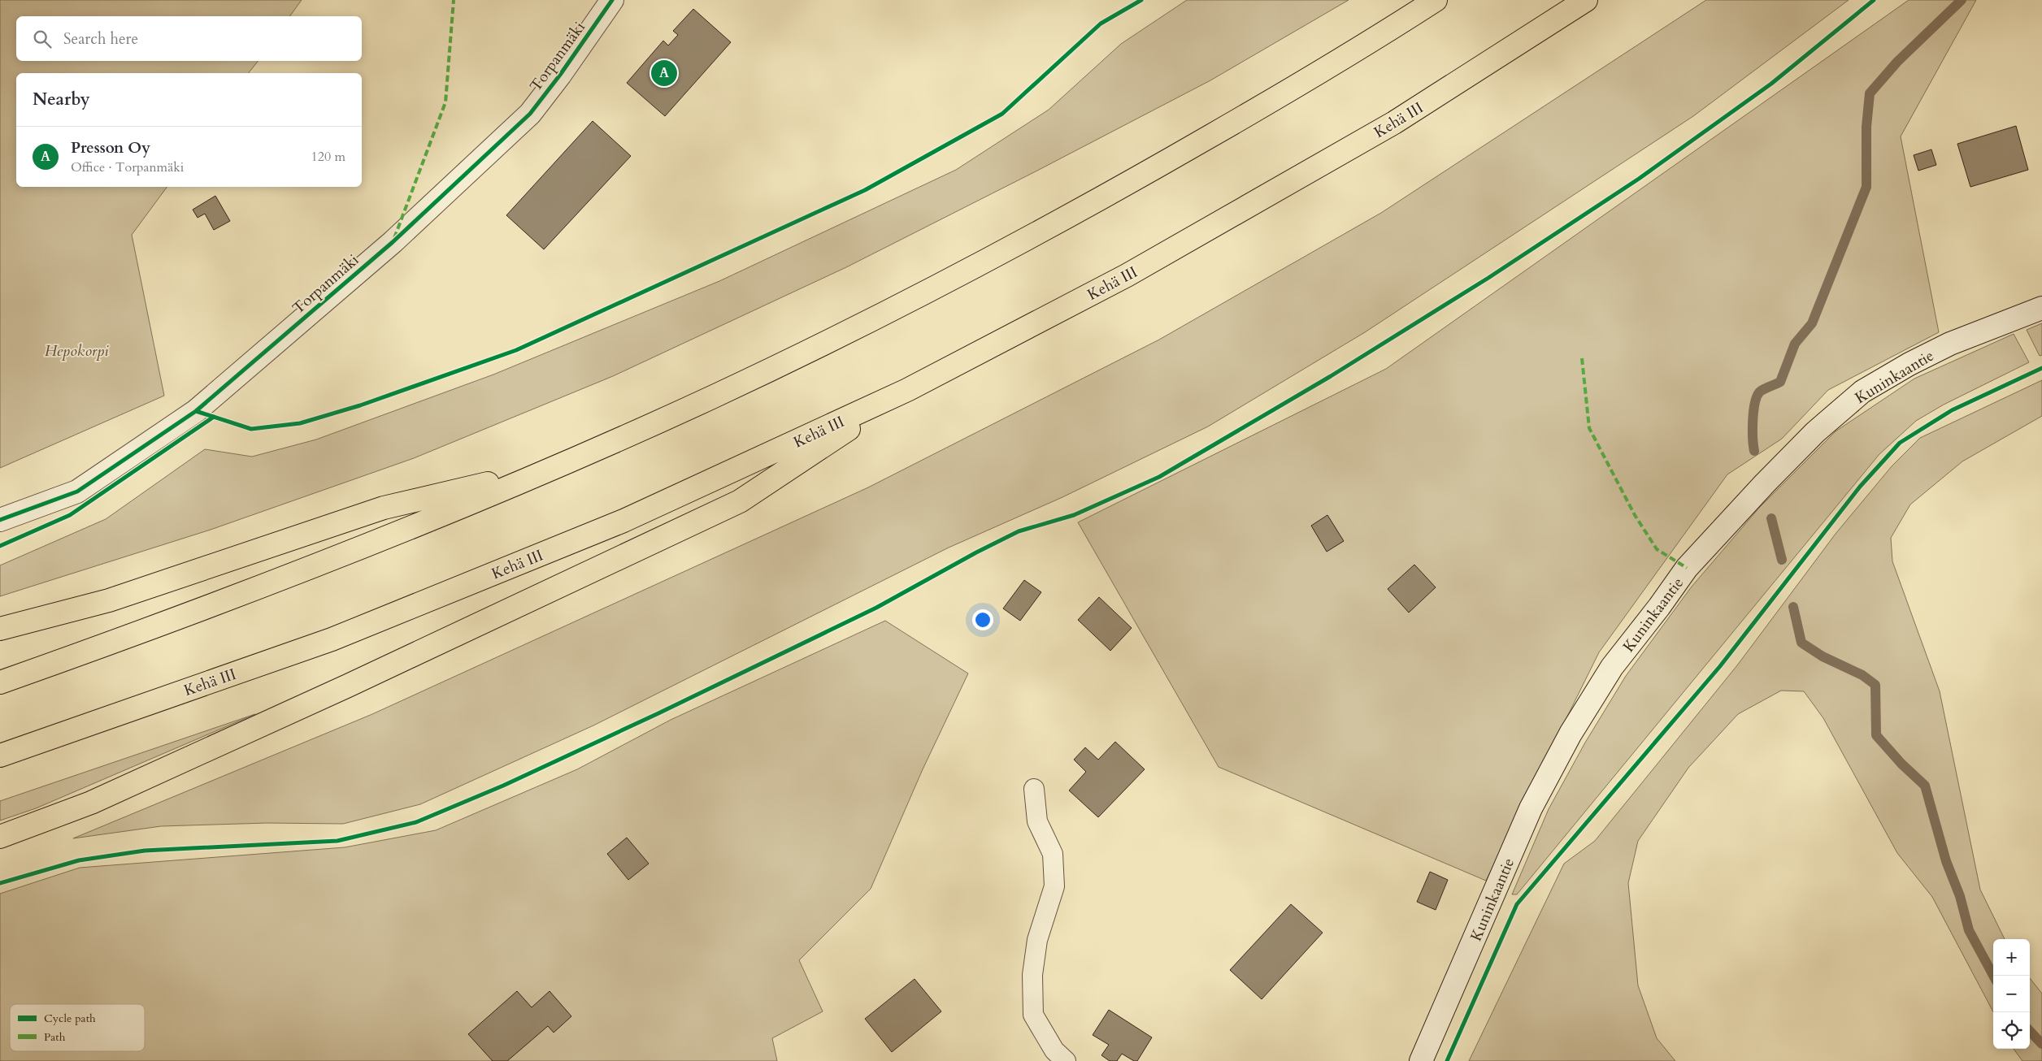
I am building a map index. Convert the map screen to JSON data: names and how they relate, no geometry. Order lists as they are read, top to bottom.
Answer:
{
  "streets": {
    "highway": ["Kehä III"],
    "main road": ["Torpanmäki", "Kuninkaantie"]
  },
  "parks": ["Hepokorpi"],
  "legend": ["Cycle path", "Path"],
  "page": {
    "search": "Search here",
    "pins": "A",
    "heading": "Nearby",
    "list": [
      {
        "mark": "A",
        "name": "Presson Oy",
        "note": "Office · Torpanmäki",
        "value": "120 m"
      }
    ],
    "map_buttons": ["+", "−"]
  }
}
